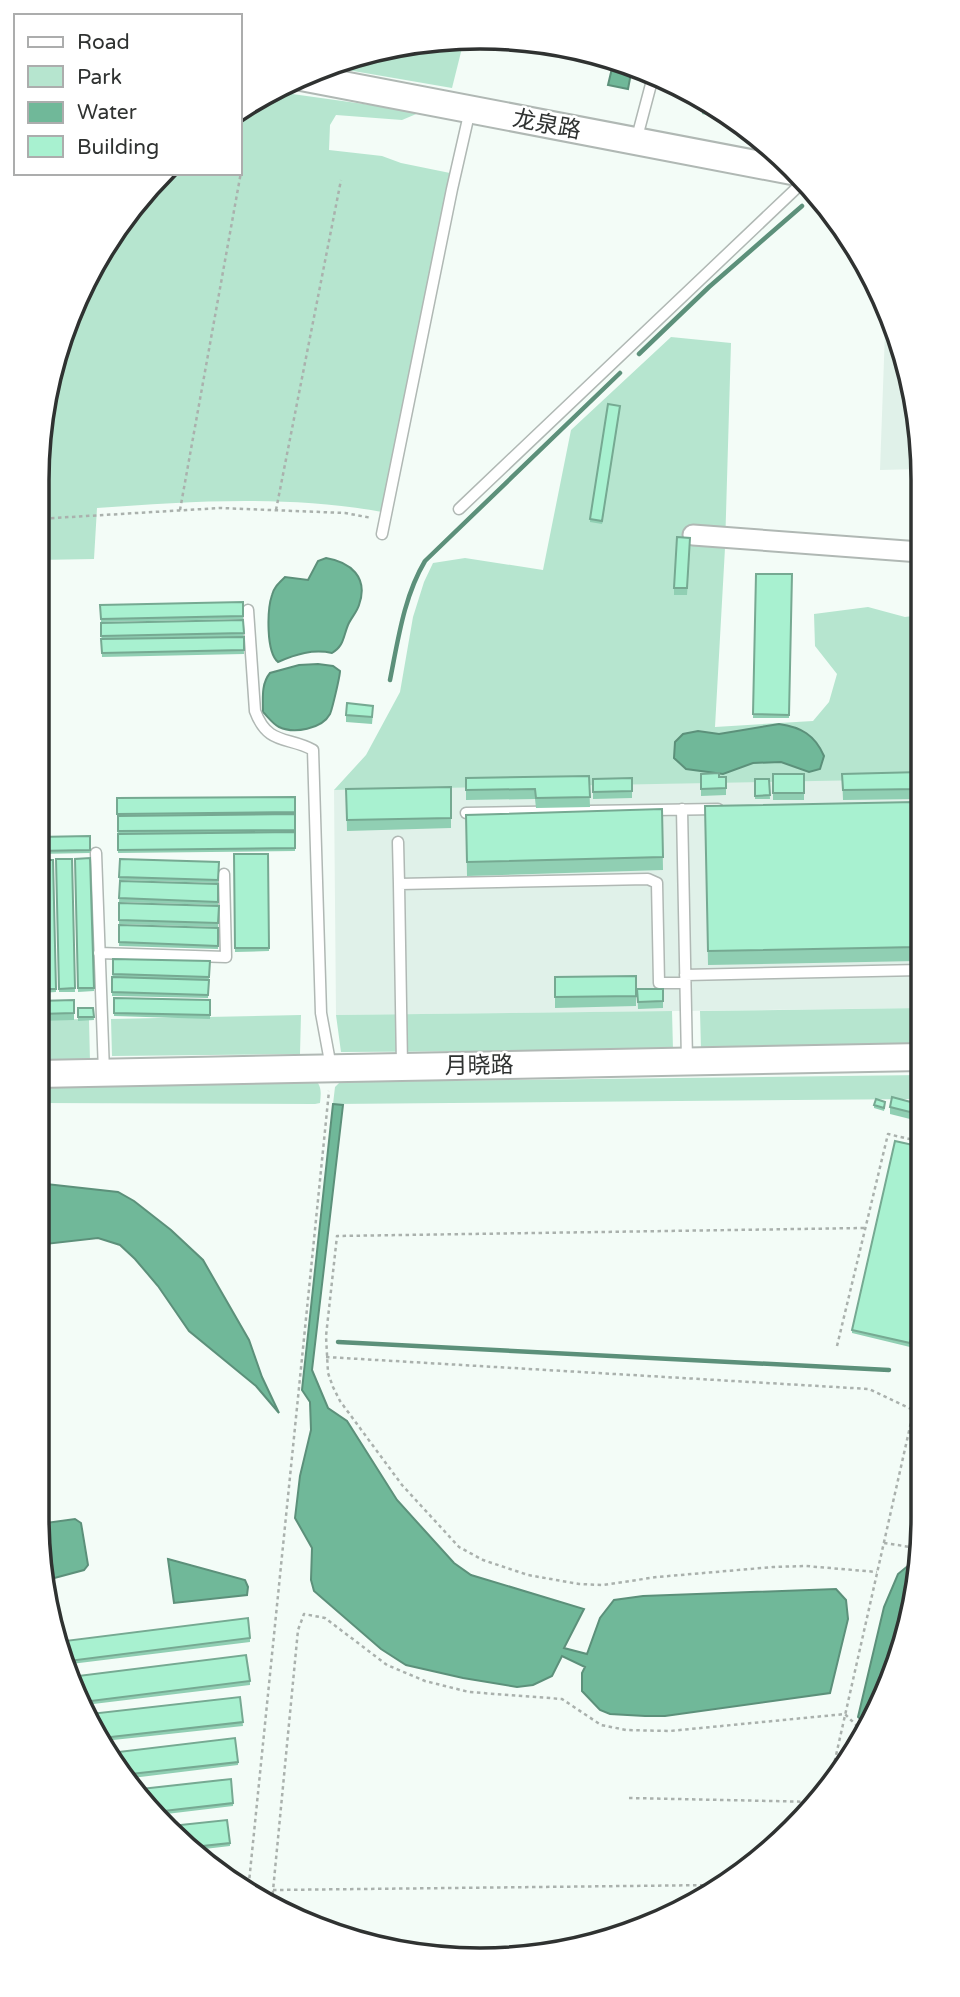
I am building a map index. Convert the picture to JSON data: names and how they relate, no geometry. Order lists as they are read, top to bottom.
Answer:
{
  "streets": {
    "street": ["龙泉路", "月晓路"]
  },
  "legend": [
    "Road",
    "Park",
    "Water",
    "Building"
  ]
}
